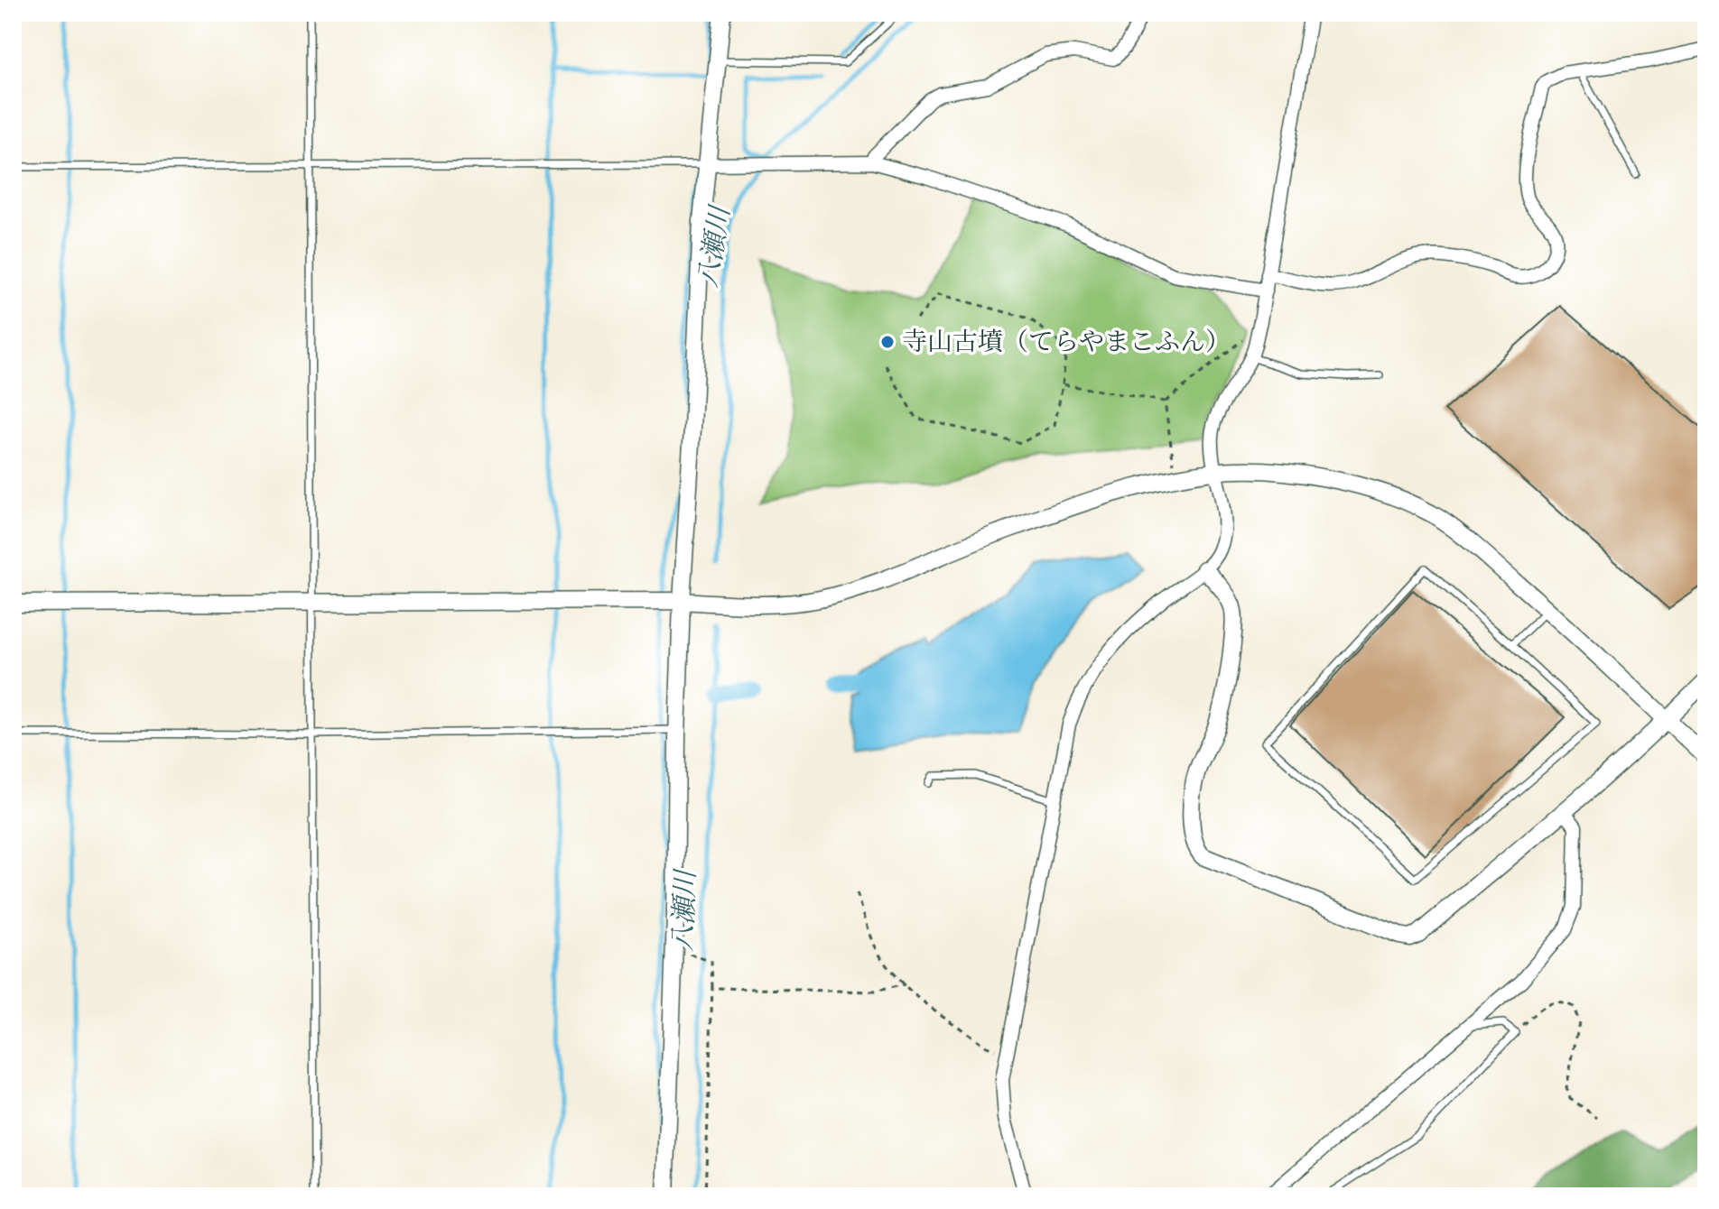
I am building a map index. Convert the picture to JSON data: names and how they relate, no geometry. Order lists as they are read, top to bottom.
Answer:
{
  "water": ["八瀬川"],
  "places": ["寺山古墳（てらやまこふん）"]
}
